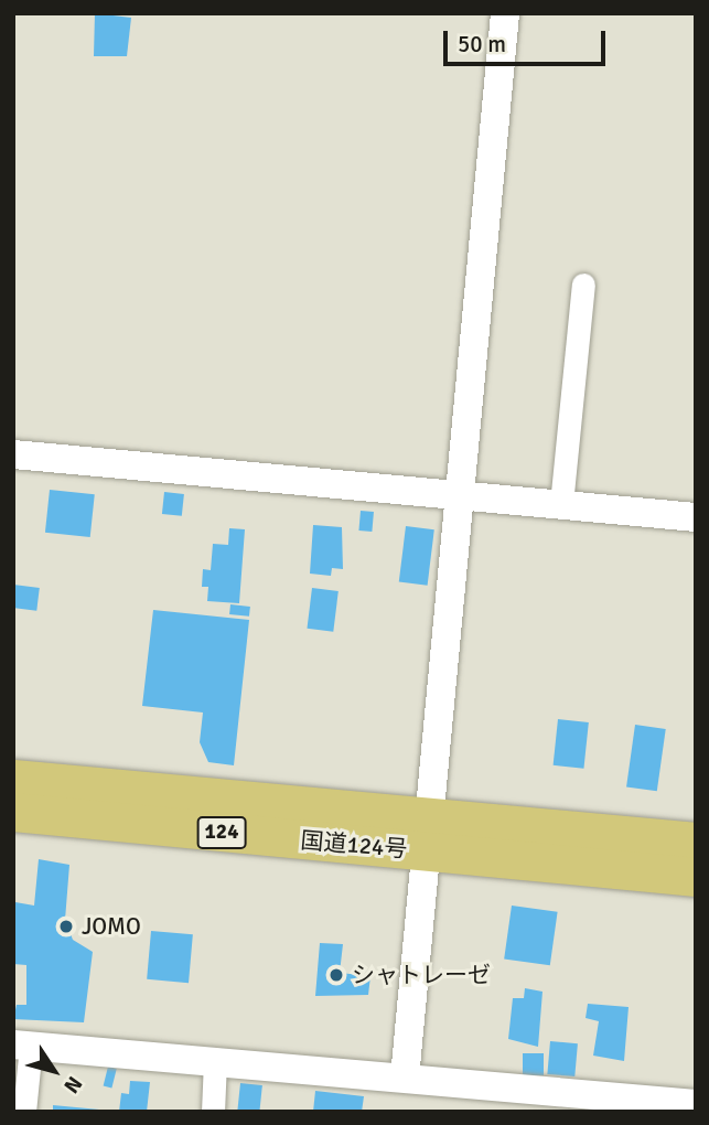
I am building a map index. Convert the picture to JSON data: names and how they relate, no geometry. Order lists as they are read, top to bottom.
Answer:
{
  "streets": {
    "highway": ["124", "国道124号"]
  },
  "places": ["JOMO", "シャトレーゼ"],
  "scale_bar": "50 m",
  "north": "bottom right"
}
